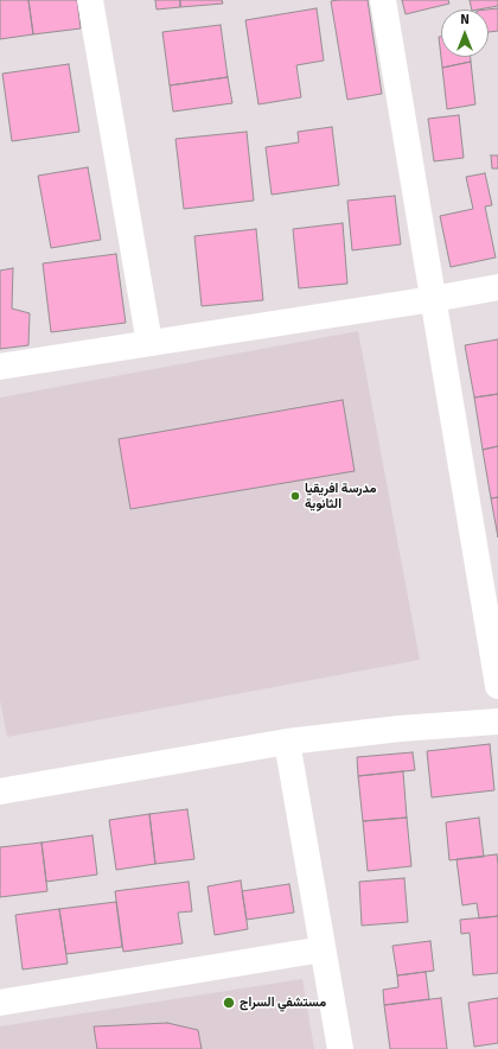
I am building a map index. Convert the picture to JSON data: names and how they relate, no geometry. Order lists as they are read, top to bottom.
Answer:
{
  "places": ["مدرسة افريقيا الثانوية", "مستشفي السراج"],
  "north": "top"
}
